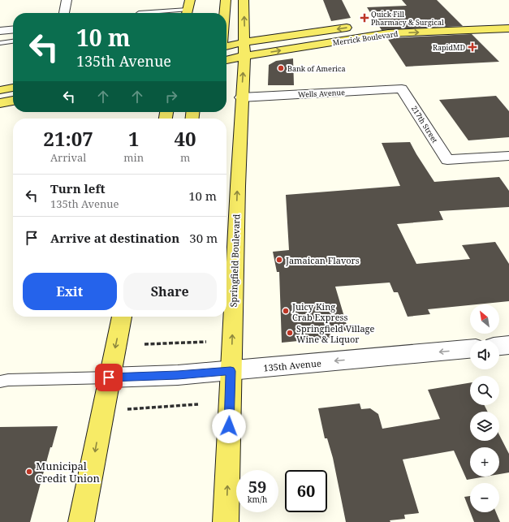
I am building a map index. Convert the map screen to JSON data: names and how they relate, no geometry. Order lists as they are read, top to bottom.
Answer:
{
  "streets": {
    "main road": ["Merrick Boulevard", "Springfield Boulevard"],
    "street": ["Wells Avenue", "217th Street", "135th Avenue"]
  },
  "crossings": [
    ["Merrick Boulevard", "Springfield Boulevard"],
    ["Wells Avenue", "217th Street"],
    ["Wells Avenue", "Springfield Boulevard"],
    ["Springfield Boulevard", "135th Avenue"]
  ],
  "one_way": ["135th Avenue"],
  "places": {
    "health": ["Quick Fill Pharmacy & Surgical", "RapidMD"],
    "other": [
      "Bank of America",
      "Jamaican Flavors",
      "Juicy King Crab Express",
      "Springfield Village Wine & Liquor",
      "Municipal Credit Union"
    ]
  },
  "north": "top left",
  "page": {
    "turn": ["10 m", "135th Avenue"],
    "eta": [
      "21:07",
      "Arrival",
      "1",
      "min",
      "40",
      "m"
    ],
    "list": [
      {
        "name": "Turn left",
        "note": "135th Avenue",
        "value": "10 m"
      },
      {
        "name": "Arrive at destination",
        "value": "30 m"
      }
    ],
    "buttons": ["Exit", "Share"],
    "map_buttons": ["+", "−"],
    "speed": "59 km/h",
    "limit": "60"
  }
}
